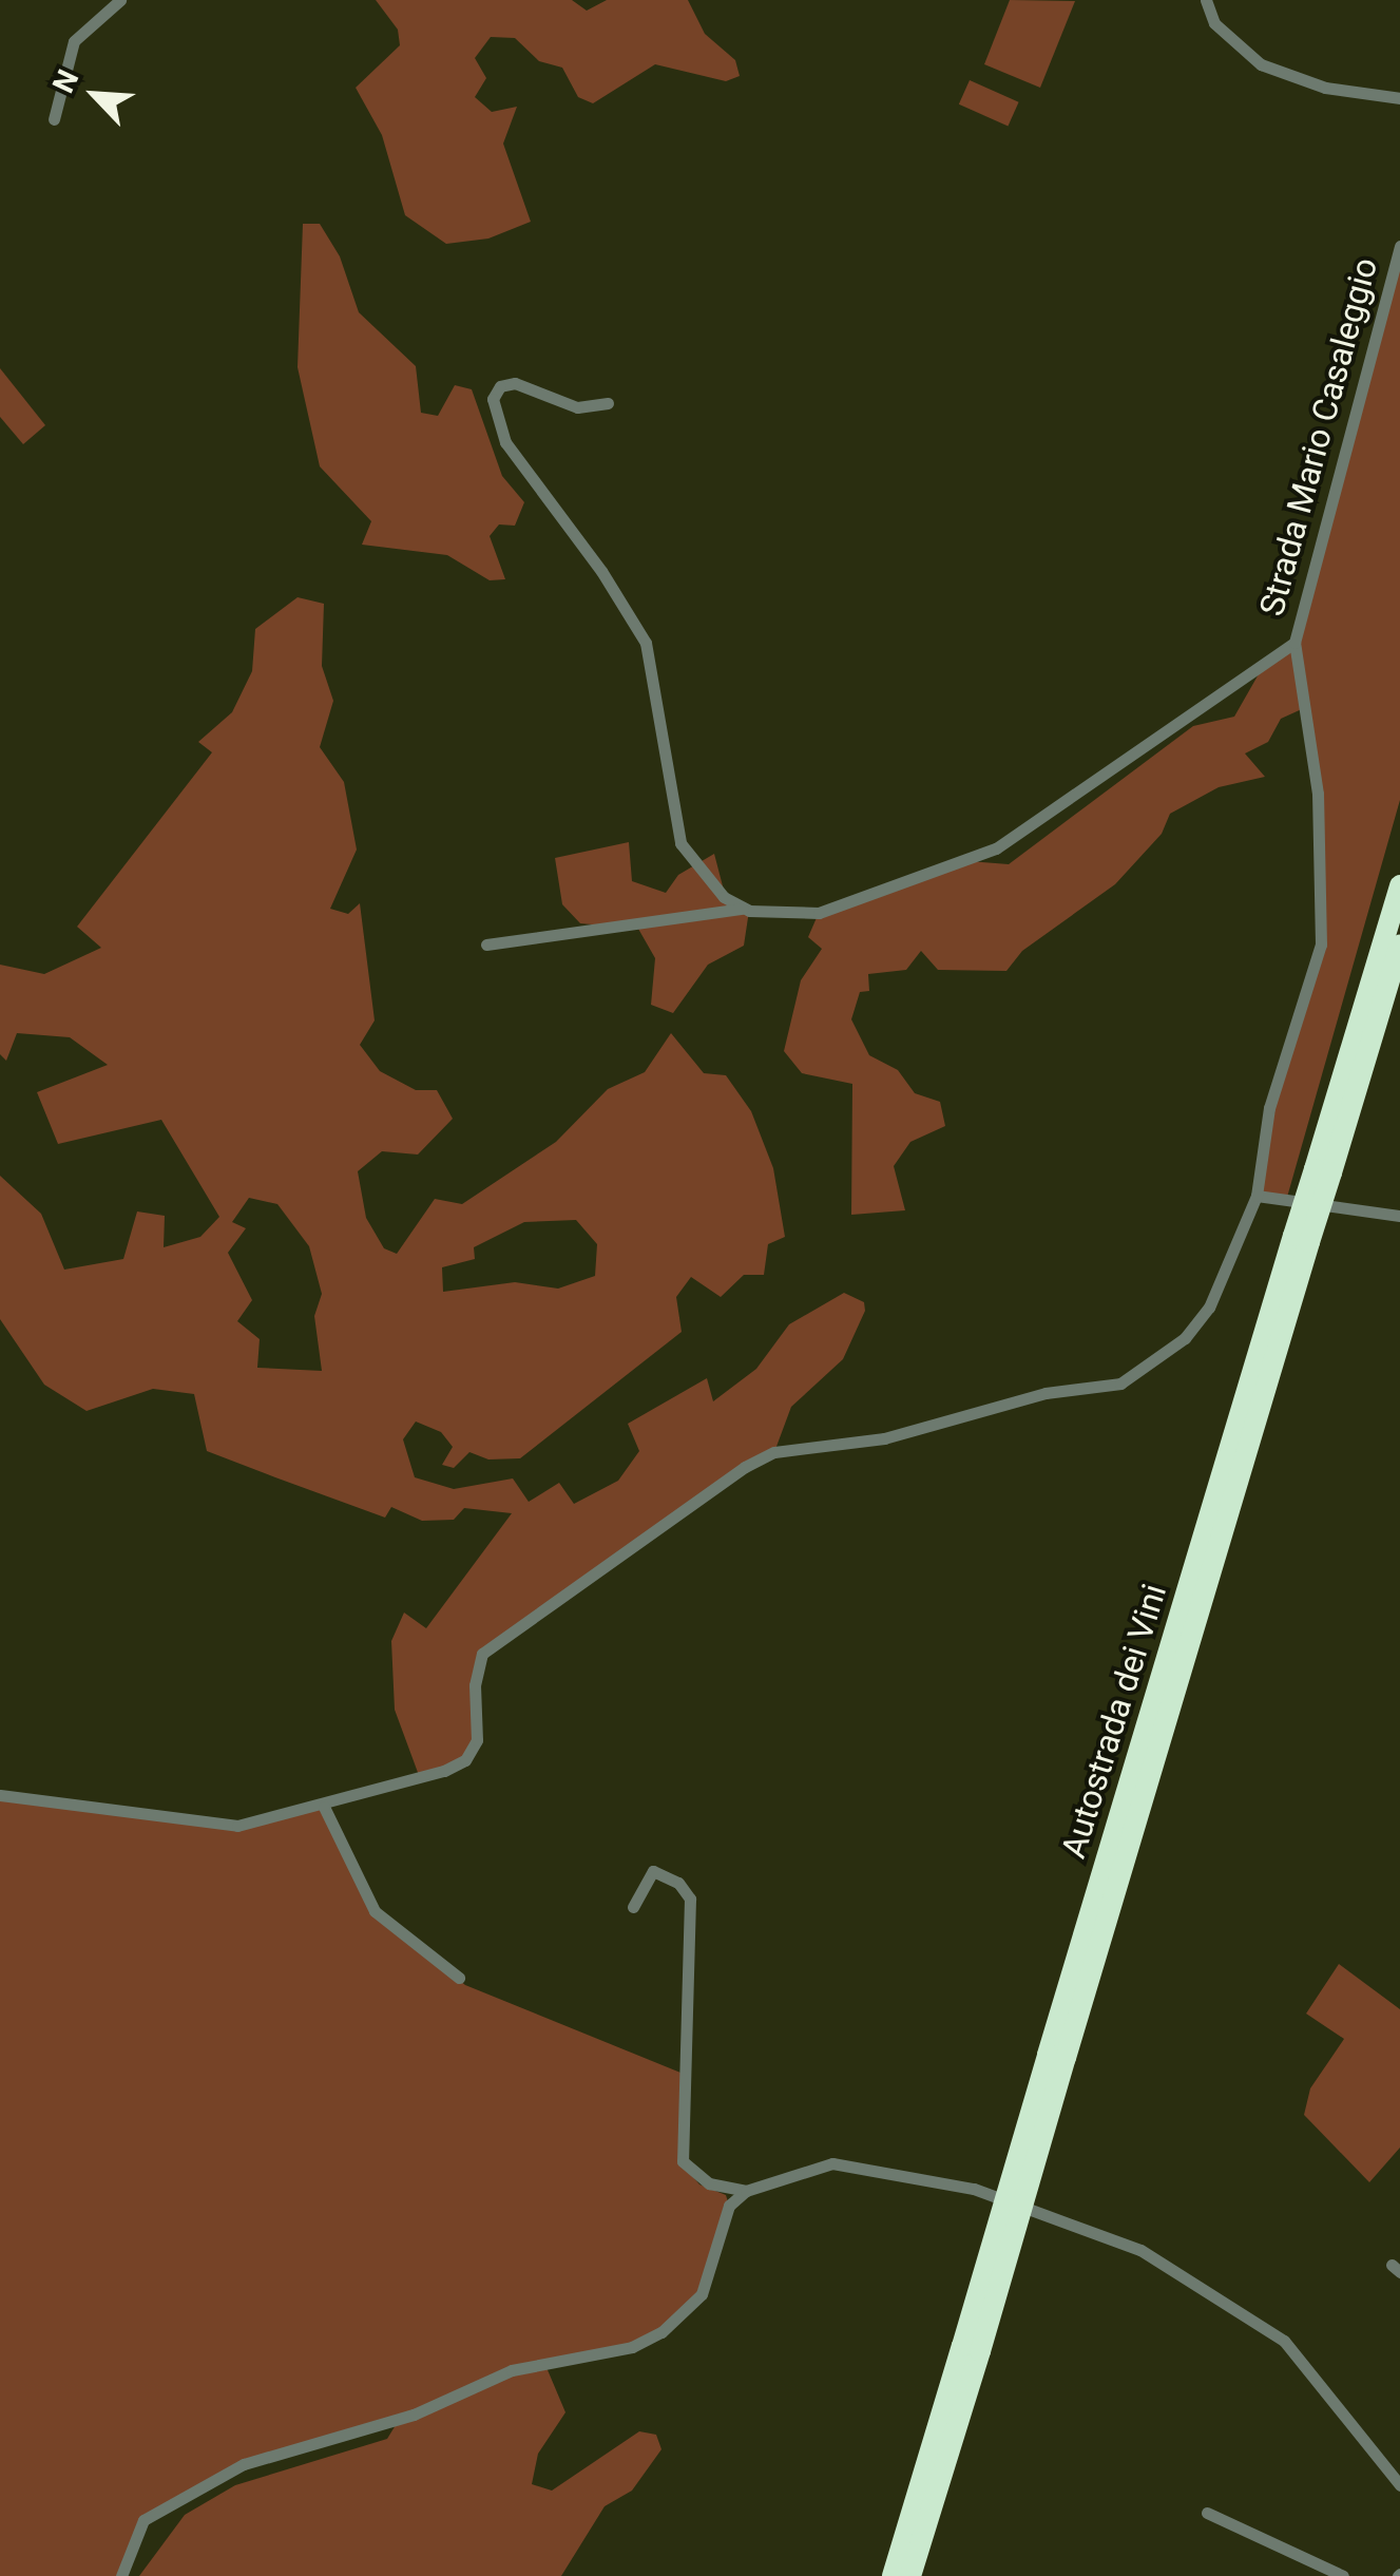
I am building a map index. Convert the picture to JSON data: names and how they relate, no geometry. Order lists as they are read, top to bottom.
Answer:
{
  "streets": {
    "highway": ["Autostrada dei Vini"],
    "street": ["Strada Mario Casaleggio"]
  },
  "north": "top left"
}
